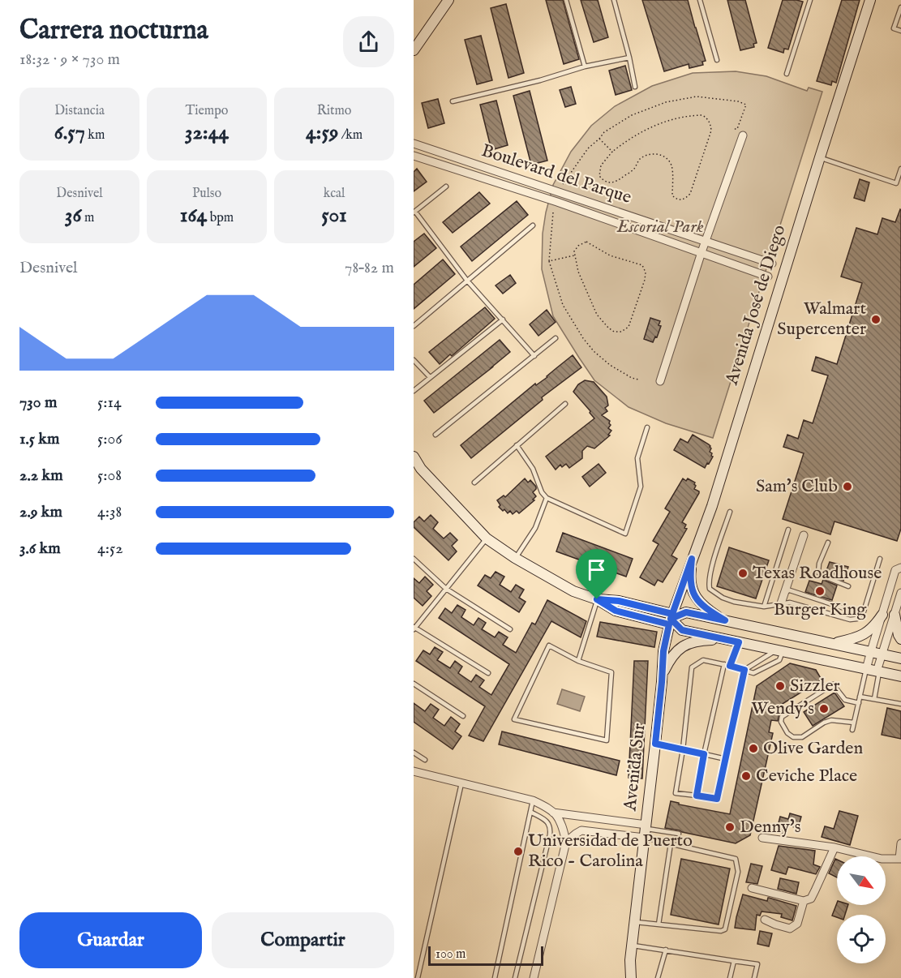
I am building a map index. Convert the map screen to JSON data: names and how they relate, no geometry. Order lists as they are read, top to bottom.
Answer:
{
  "streets": {
    "street": ["Boulevard del Parque", "Avenida José de Diego", "Avenida Sur"]
  },
  "crossings": [
    ["Avenida José de Diego", "Avenida Sur"]
  ],
  "parks": ["Escorial Park"],
  "places": [
    "Walmart Supercenter",
    "Sam's Club",
    "Texas Roadhouse",
    "Burger King",
    "Sizzler",
    "Wendy's",
    "Olive Garden",
    "Ceviche Place",
    "Denny's",
    "Universidad de Puerto Rico - Carolina"
  ],
  "scale_bar": "100 m",
  "north": "bottom right",
  "page": {
    "heading": ["Carrera nocturna", "18:32 · 9 × 730 m"],
    "stats": [
      ["Distancia", "6.57 km"],
      ["Tiempo", "32:44"],
      ["Ritmo", "4:59 /km"],
      ["Desnivel", "36 m"],
      ["Pulso", "164 bpm"],
      ["kcal", "501"]
    ],
    "chart": ["Desnivel", "78–82 m"],
    "list": [
      {
        "name": "730 m",
        "note": "5:14"
      },
      {
        "name": "1.5 km",
        "note": "5:06"
      },
      {
        "name": "2.2 km",
        "note": "5:08"
      },
      {
        "name": "2.9 km",
        "note": "4:38"
      },
      {
        "name": "3.6 km",
        "note": "4:52"
      }
    ],
    "buttons": ["Guardar", "Compartir"],
    "scale": "100 m"
  }
}
